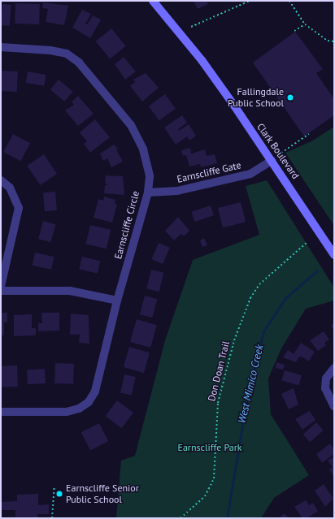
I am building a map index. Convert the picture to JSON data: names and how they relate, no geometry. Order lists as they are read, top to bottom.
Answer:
{
  "streets": {
    "street": ["Clark Boulevard", "Earnscliffe Gate", "Earnscliffe Circle"],
    "path": ["Don Doan Trail"]
  },
  "crossings": [
    ["Clark Boulevard", "Earnscliffe Gate"],
    ["Earnscliffe Gate", "Earnscliffe Circle"]
  ],
  "water": ["West Mimico Creek"],
  "parks": ["Earnscliffe Park"],
  "places": ["Fallingdale Public School", "Earnscliffe Senior Public School"]
}
